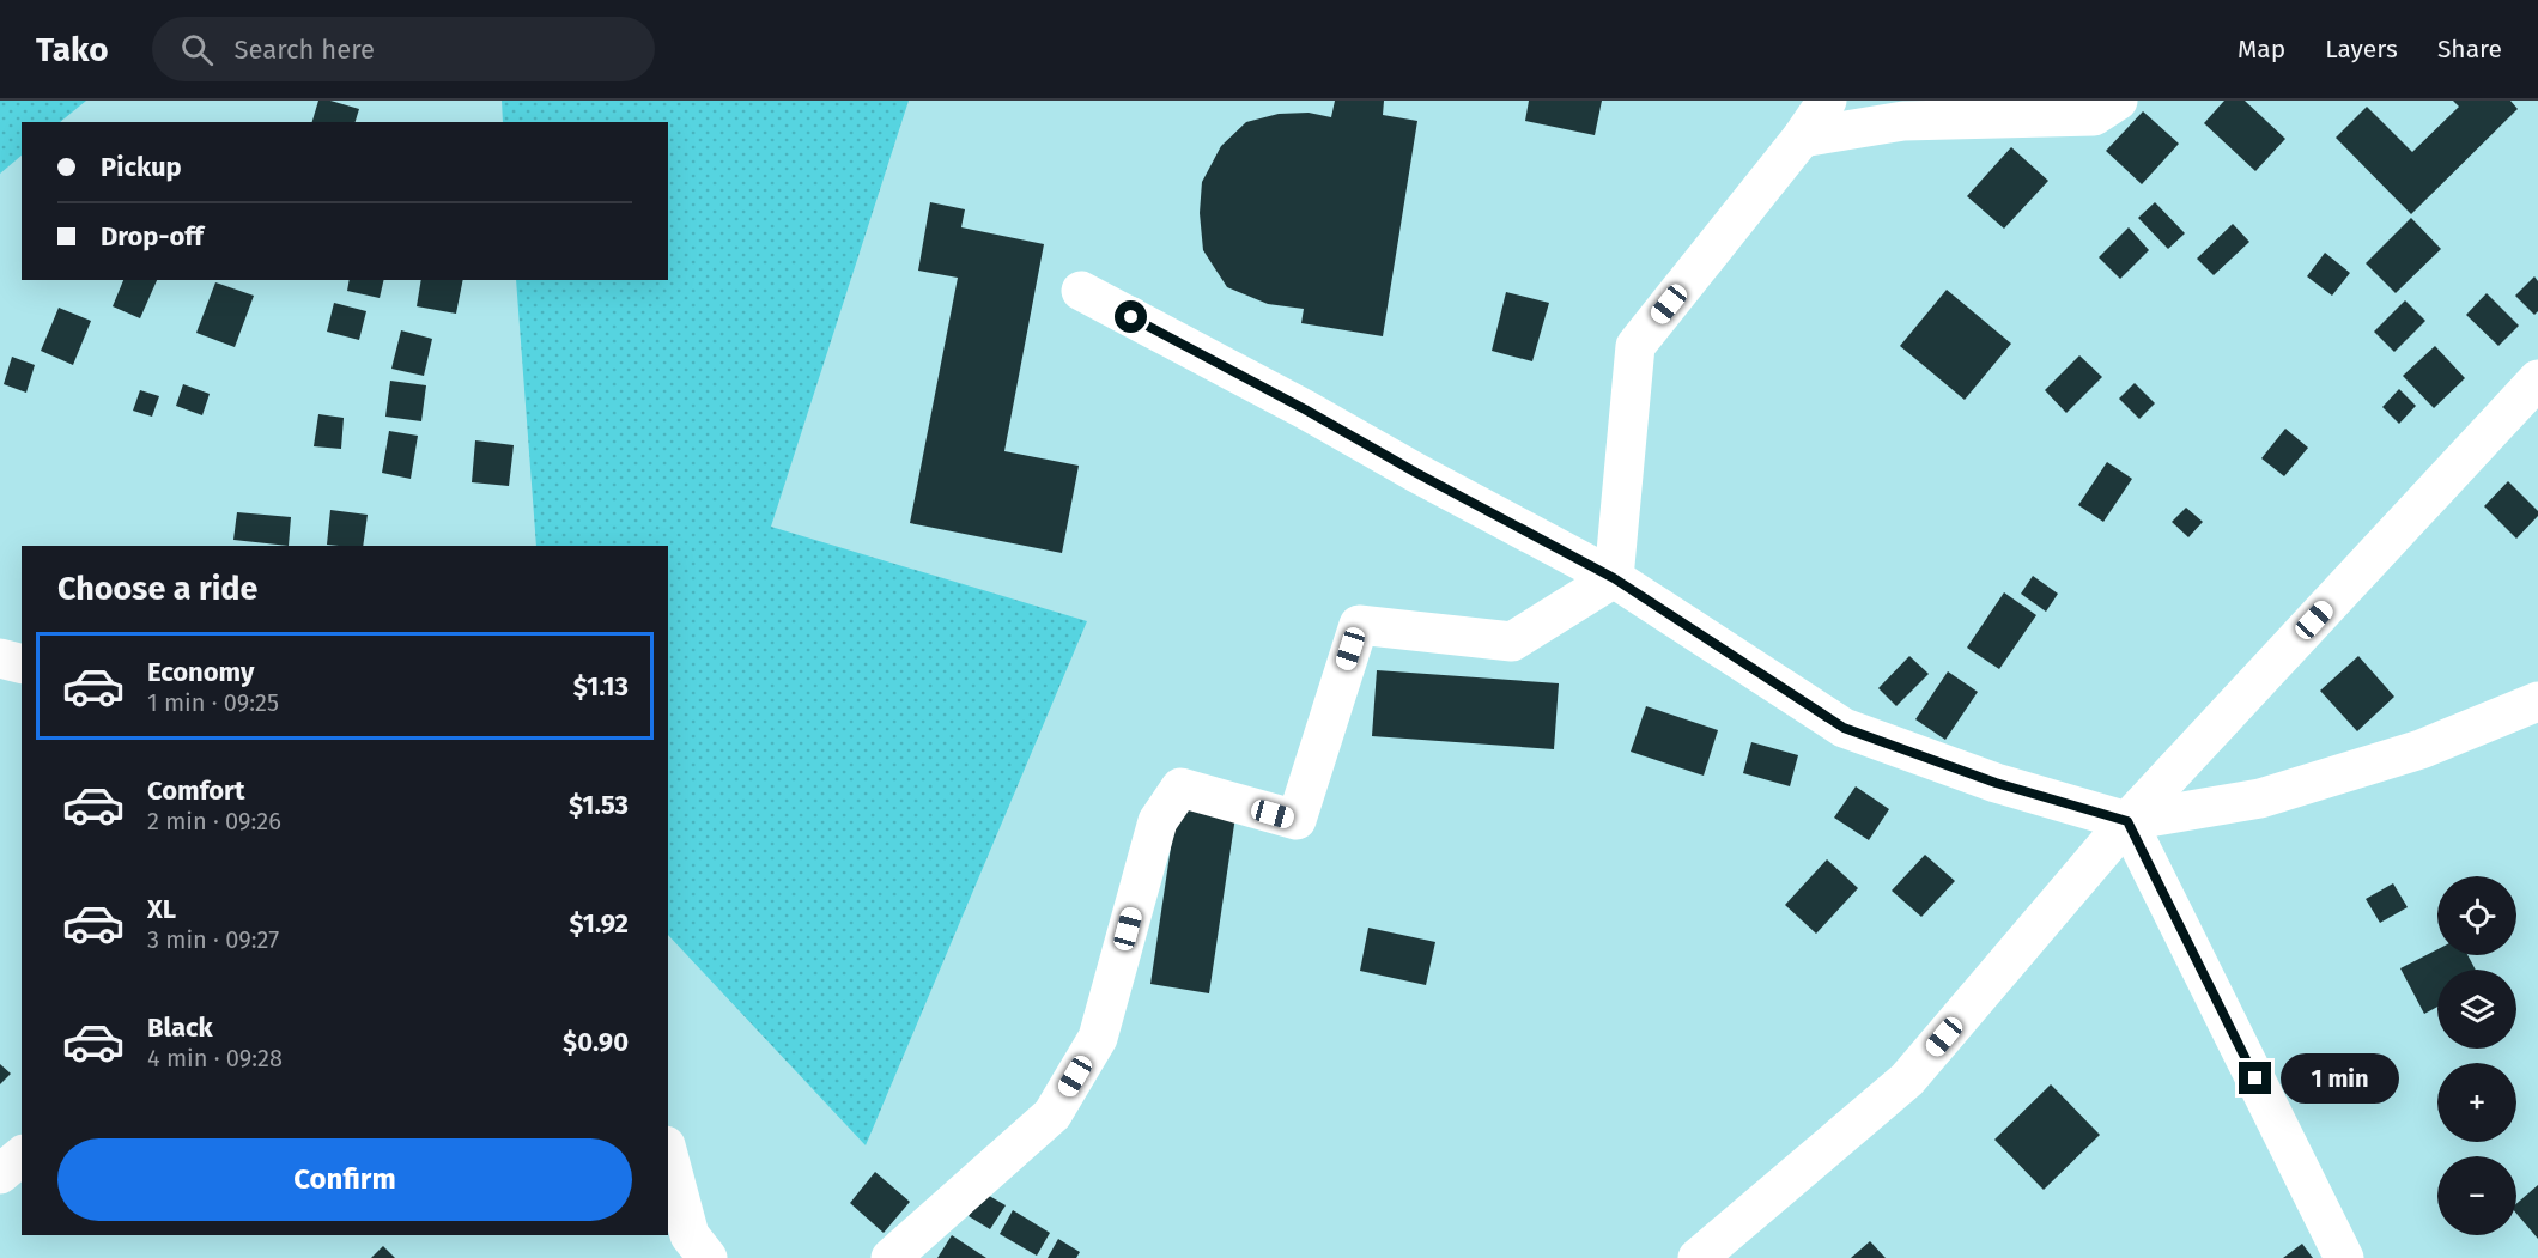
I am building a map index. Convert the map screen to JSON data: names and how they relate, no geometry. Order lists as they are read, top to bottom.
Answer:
{
  "page": {
    "header": "Tako",
    "search": "Search here",
    "nav": ["Map", "Layers", "Share"],
    "banner": ["Pickup", "Drop-off"],
    "heading": "Choose a ride",
    "list": [
      {
        "name": "Economy",
        "note": "1 min · 09:25",
        "value": "$1.13"
      },
      {
        "name": "Comfort",
        "note": "2 min · 09:26",
        "value": "$1.53"
      },
      {
        "name": "XL",
        "note": "3 min · 09:27",
        "value": "$1.92"
      },
      {
        "name": "Black",
        "note": "4 min · 09:28",
        "value": "$0.90"
      }
    ],
    "map_buttons": ["+", "−"],
    "bubble": "1 min",
    "buttons": "Confirm"
  }
}
